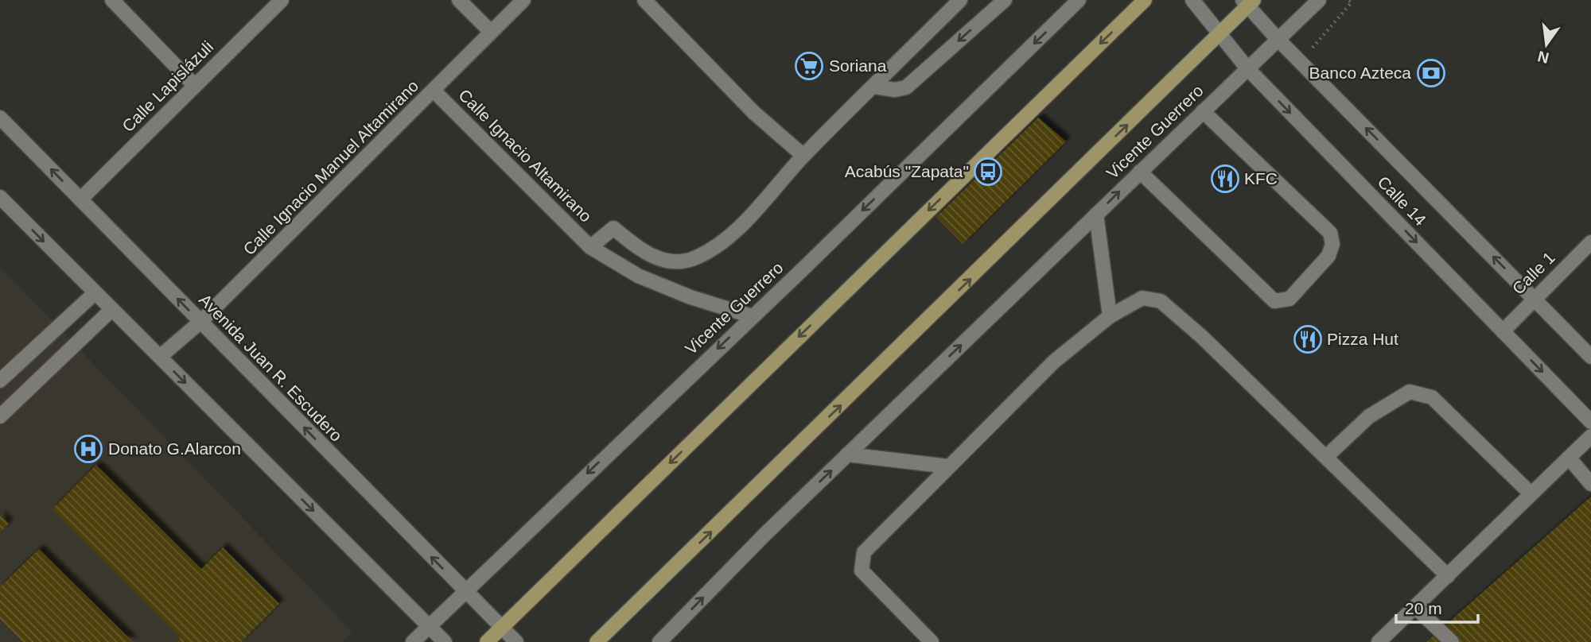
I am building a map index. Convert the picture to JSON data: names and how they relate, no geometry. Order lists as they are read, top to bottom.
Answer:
{
  "streets": {
    "main road": [
      "Calle Lapislázuli",
      "Vicente Guerrero",
      "Calle Ignacio Altamirano",
      "Calle Ignacio Manuel Altamirano",
      "Calle 14",
      "Calle 1",
      "Avenida Juan R. Escudero"
    ]
  },
  "crossings": [
    ["Calle Lapislázuli", "Avenida Juan R. Escudero"],
    ["Vicente Guerrero", "Calle Ignacio Altamirano"],
    ["Vicente Guerrero", "Calle 14"],
    ["Vicente Guerrero", "Avenida Juan R. Escudero"],
    ["Calle Ignacio Altamirano", "Calle Ignacio Manuel Altamirano"],
    ["Calle Ignacio Manuel Altamirano", "Avenida Juan R. Escudero"],
    ["Calle 14", "Calle 1"]
  ],
  "places": {
    "supermarket": ["Soriana"],
    "bank": ["Banco Azteca"],
    "bus stop": ["Acabús \"Zapata\""],
    "restaurant": ["KFC", "Pizza Hut"],
    "hospital": ["Donato G.Alarcon"]
  },
  "scale_bar": "20 m",
  "north": "bottom"
}
